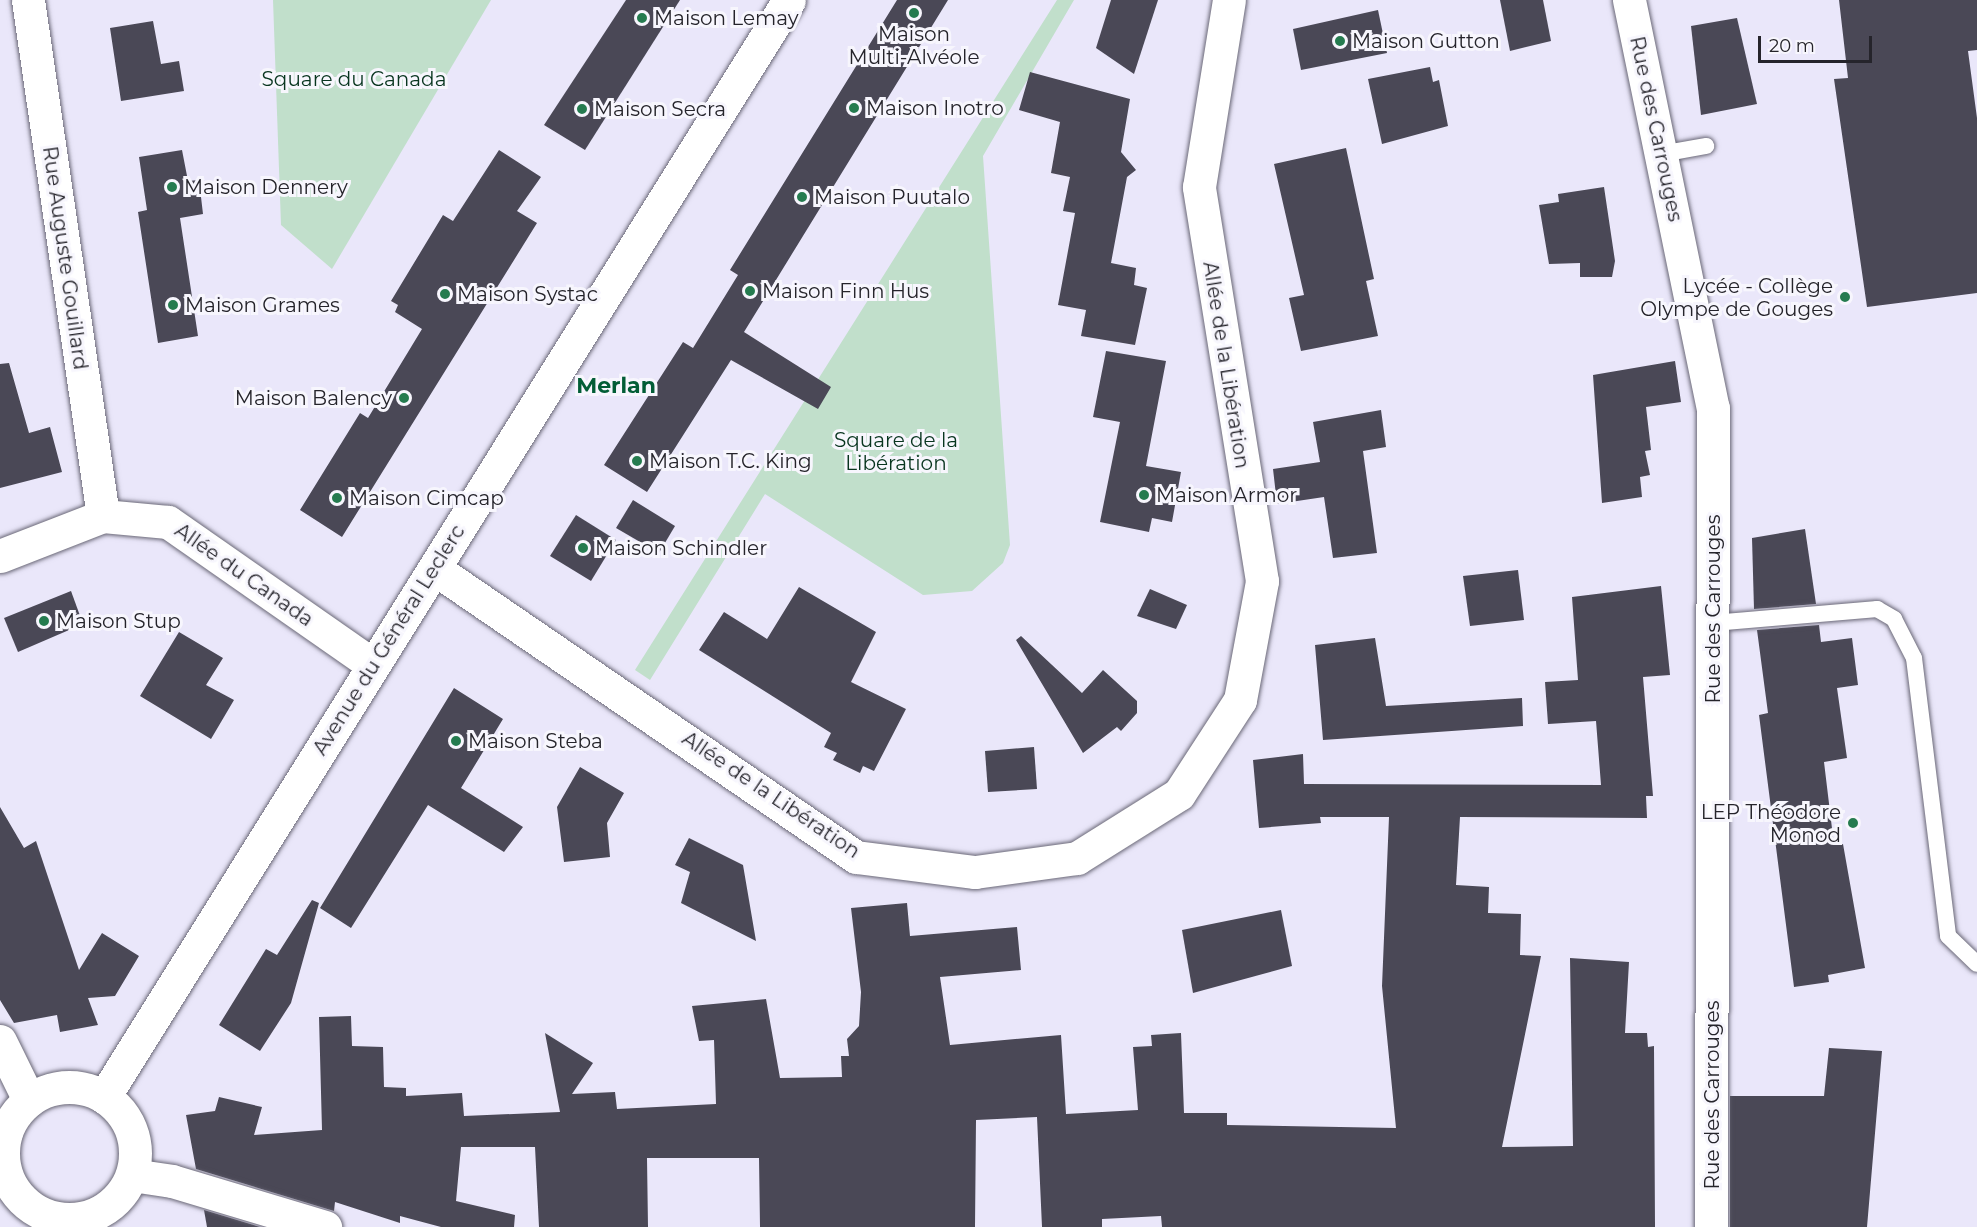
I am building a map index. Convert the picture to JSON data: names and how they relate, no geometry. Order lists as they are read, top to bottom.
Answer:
{
  "streets": {
    "street": [
      "Rue des Carrouges",
      "Rue Auguste Gouillard",
      "Allée de la Libération",
      "Allée du Canada",
      "Avenue du Général Leclerc"
    ]
  },
  "crossings": [
    ["Rue Auguste Gouillard", "Allée du Canada"],
    ["Allée de la Libération", "Avenue du Général Leclerc"],
    ["Allée du Canada", "Avenue du Général Leclerc"]
  ],
  "districts": ["Merlan"],
  "parks": ["Square du Canada", "Square de la Libération"],
  "places": [
    "Maison Multi-Alvéole",
    "Maison Lemay",
    "Maison Gutton",
    "Maison Inotro",
    "Maison Secra",
    "Maison Dennery",
    "Maison Puutalo",
    "Maison Finn Hus",
    "Maison Systac",
    "Lycée - Collège Olympe de Gouges",
    "Maison Grames",
    "Maison Balency",
    "Maison T.C. King",
    "Maison Armor",
    "Maison Cimcap",
    "Maison Schindler",
    "Maison Stup",
    "Maison Steba",
    "LEP Théodore Monod"
  ],
  "scale_bar": "20 m"
}
